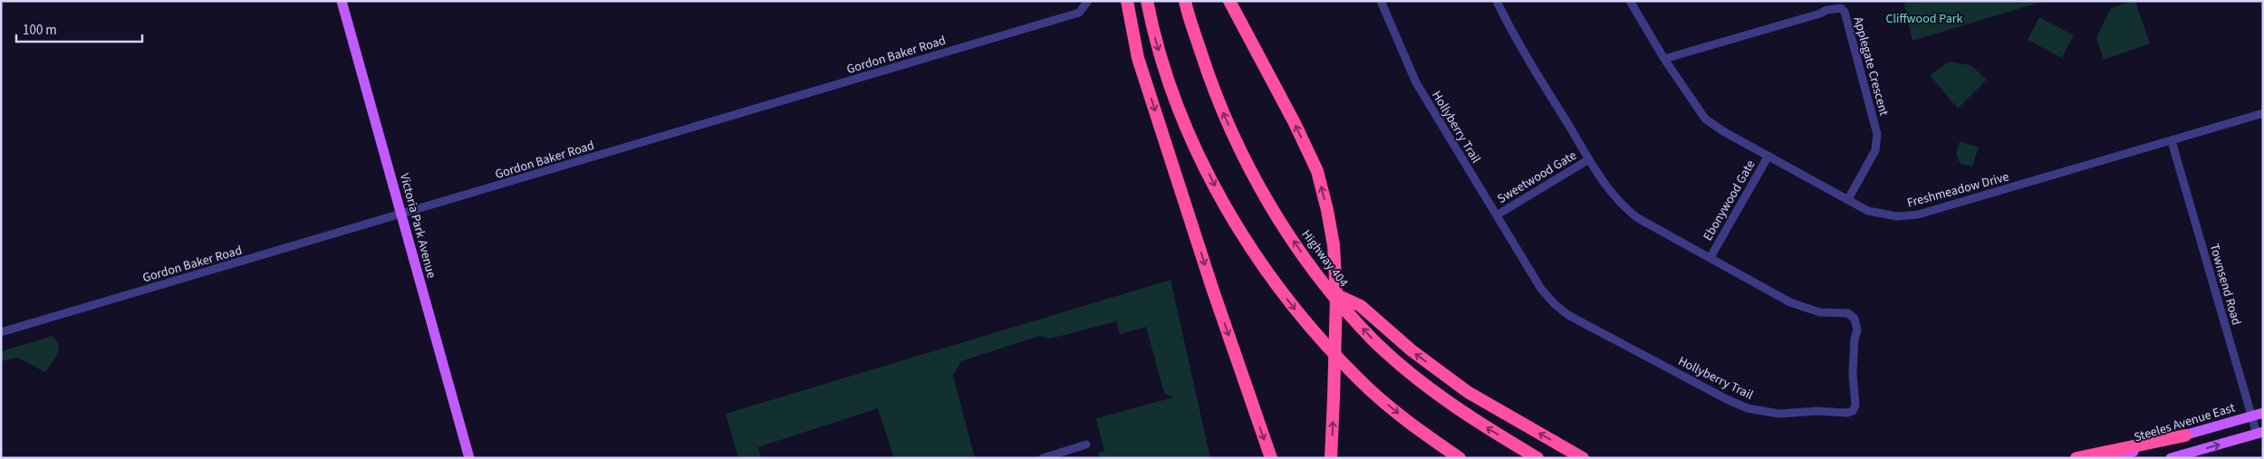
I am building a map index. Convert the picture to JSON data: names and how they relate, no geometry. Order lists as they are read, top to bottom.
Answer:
{
  "streets": {
    "highway": ["Highway 404"],
    "main road": ["Victoria Park Avenue", "Steeles Avenue East"],
    "street": [
      "Gordon Baker Road",
      "Applegate Crescent",
      "Hollyberry Trail",
      "Sweetwood Gate",
      "Freshmeadow Drive",
      "Ebonywood Gate",
      "Townsend Road"
    ]
  },
  "crossings": [
    ["Gordon Baker Road", "Victoria Park Avenue"],
    ["Applegate Crescent", "Freshmeadow Drive"],
    ["Hollyberry Trail", "Sweetwood Gate"],
    ["Hollyberry Trail", "Ebonywood Gate"],
    ["Freshmeadow Drive", "Ebonywood Gate"],
    ["Freshmeadow Drive", "Townsend Road"],
    ["Townsend Road", "Steeles Avenue East"]
  ],
  "parks": ["Cliffwood Park"],
  "scale_bar": "100 m"
}
